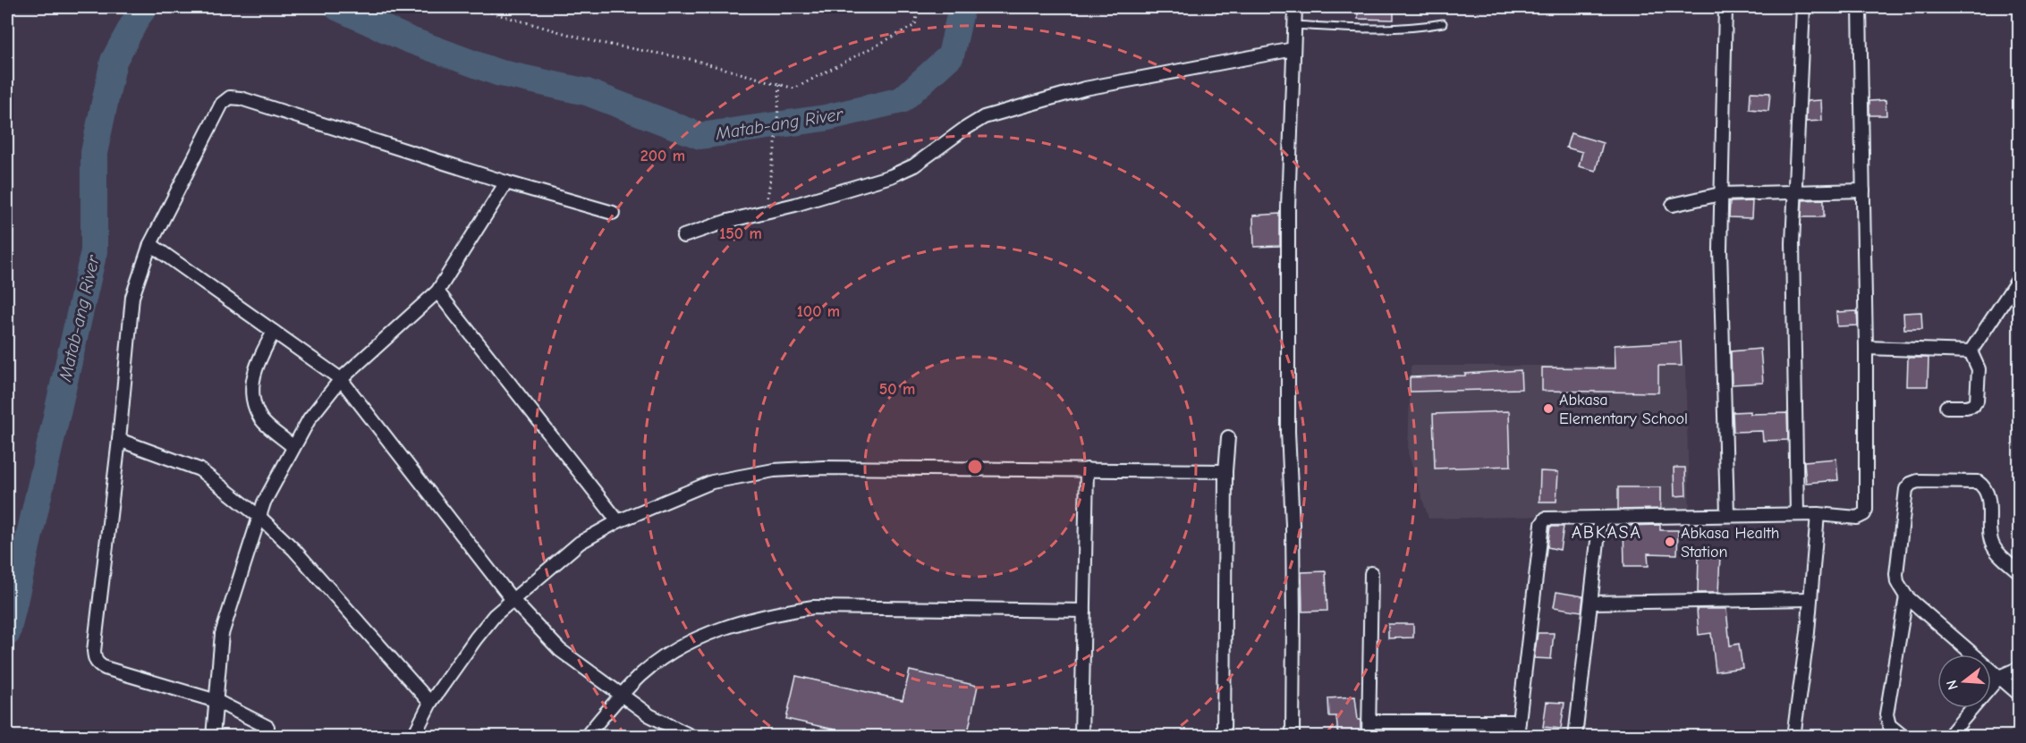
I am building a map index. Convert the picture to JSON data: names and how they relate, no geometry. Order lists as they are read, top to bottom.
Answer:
{
  "districts": ["ABKASA"],
  "water": ["Matab-ang River"],
  "places": ["Abkasa Elementary School", "Abkasa Health Station"],
  "north": "left",
  "rings": [
    "200 m",
    "150 m",
    "100 m",
    "50 m"
  ]
}
